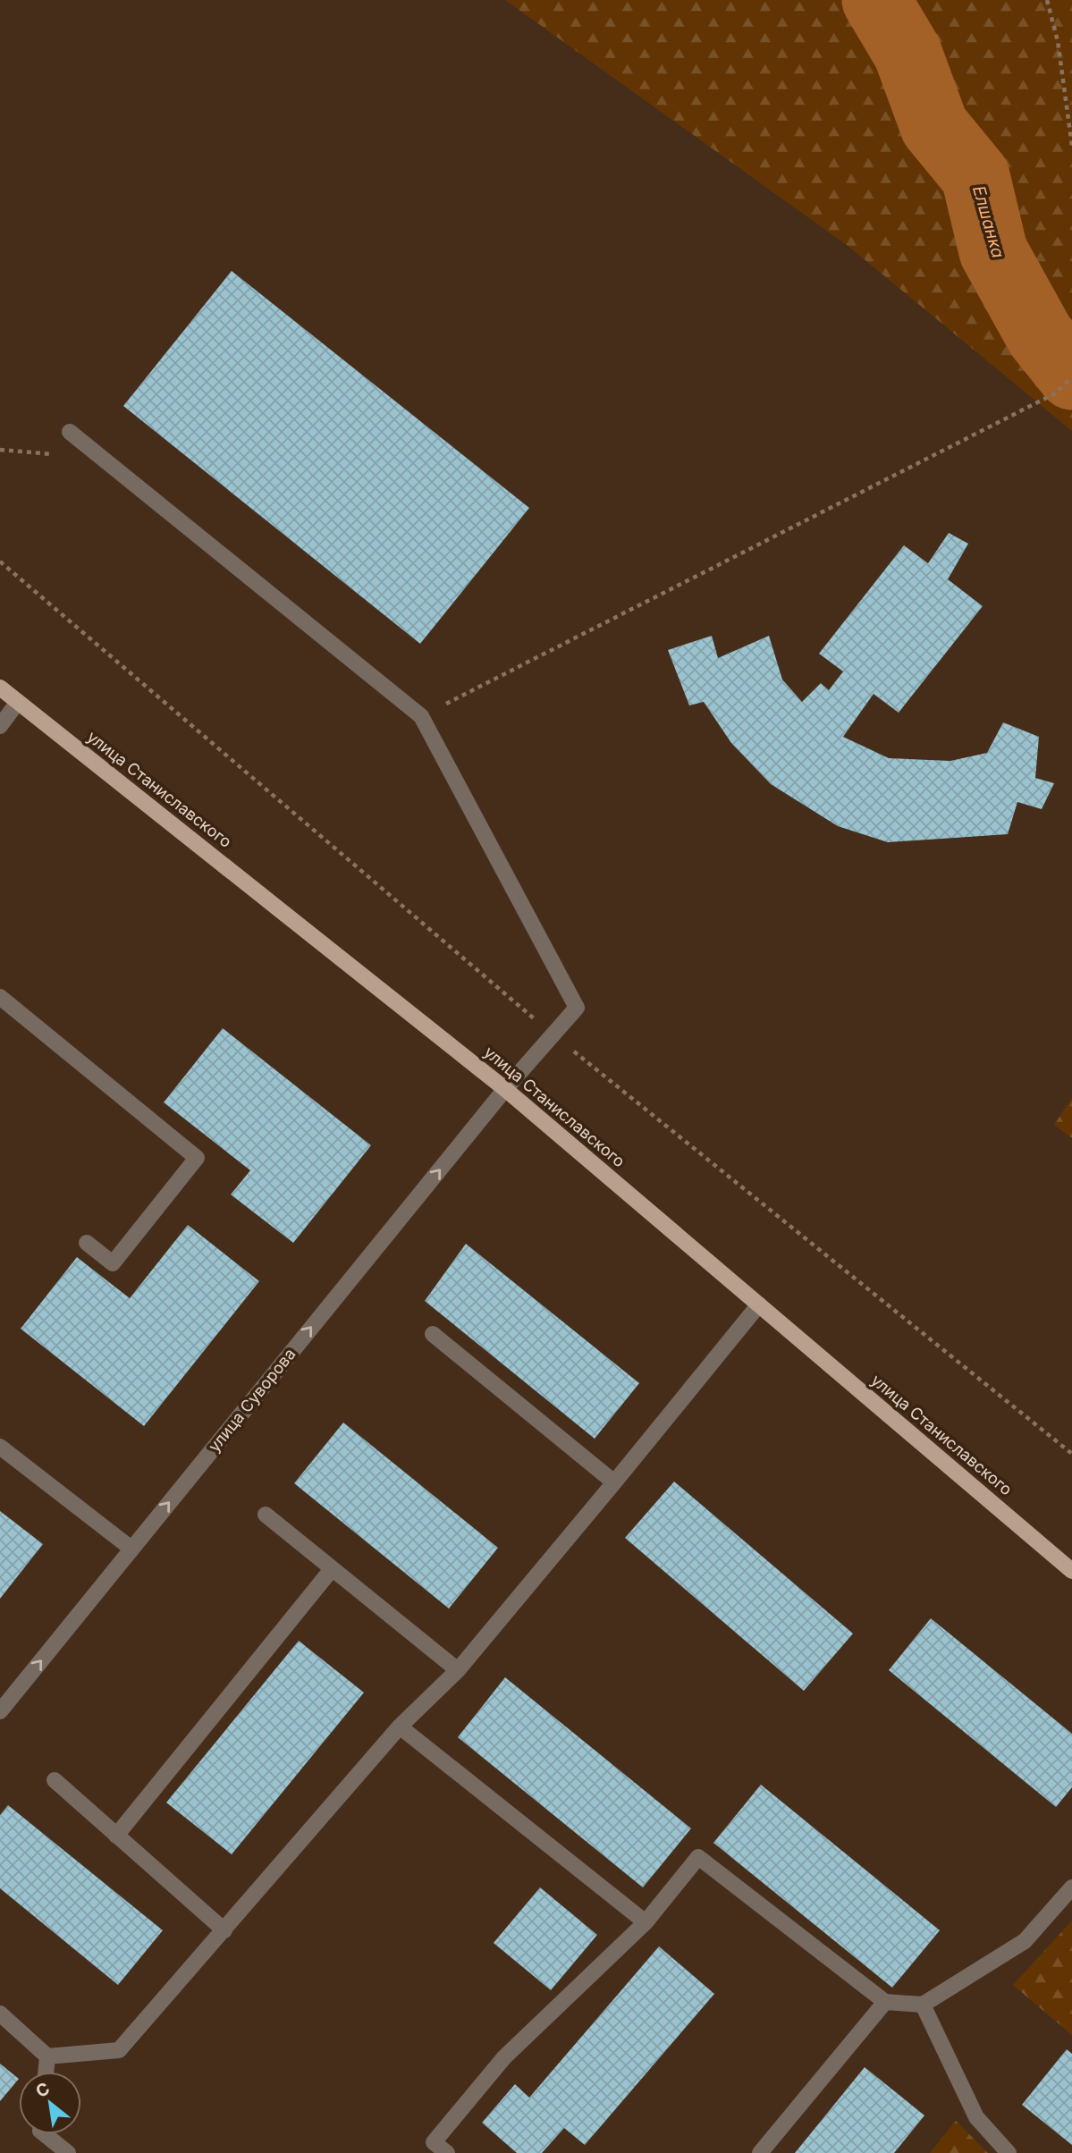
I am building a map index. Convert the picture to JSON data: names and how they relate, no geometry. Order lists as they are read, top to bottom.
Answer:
{
  "streets": {
    "main road": ["улица Станиславского"],
    "street": ["улица Суворова"]
  },
  "crossings": [
    ["улица Станиславского", "улица Суворова"]
  ],
  "one_way": ["улица Суворова"],
  "water": ["Елшанка"],
  "north": "top left"
}
